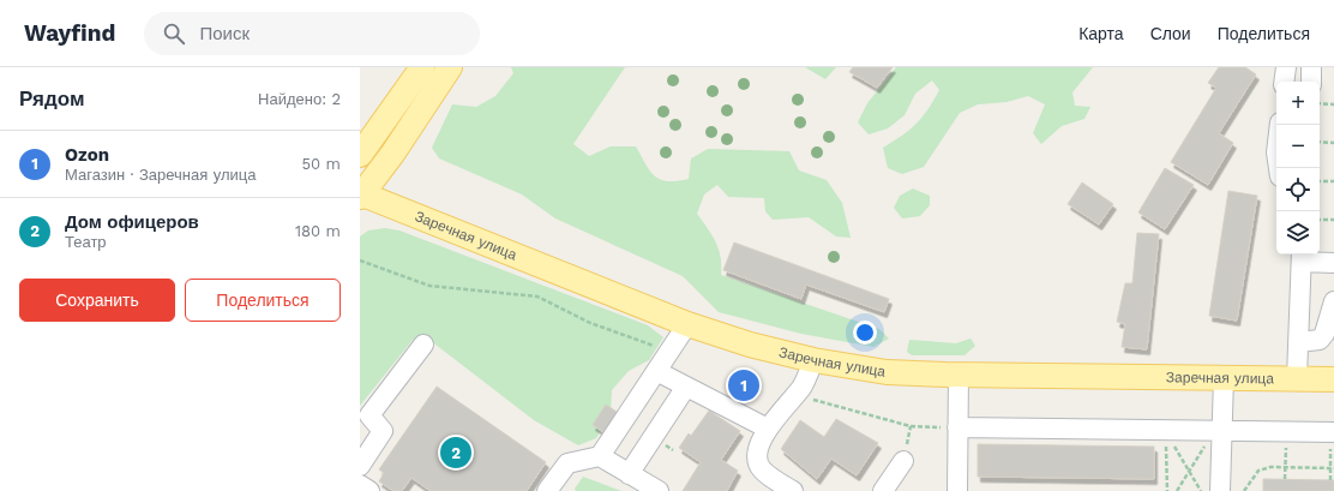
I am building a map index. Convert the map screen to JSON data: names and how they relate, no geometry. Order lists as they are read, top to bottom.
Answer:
{
  "streets": {
    "main road": ["Заречная улица"]
  },
  "page": {
    "header": "Wayfind",
    "search": "Поиск",
    "nav": ["Карта", "Слои", "Поделиться"],
    "heading": ["Рядом", "Найдено: 2"],
    "map_buttons": ["+", "−"],
    "list": [
      {
        "mark": "1",
        "name": "Ozon",
        "note": "Магазин · Заречная улица",
        "value": "50 m"
      },
      {
        "mark": "2",
        "name": "Дом офицеров",
        "note": "Театр",
        "value": "180 m"
      }
    ],
    "buttons": ["Сохранить", "Поделиться"],
    "pins": ["1", "2"]
  }
}
